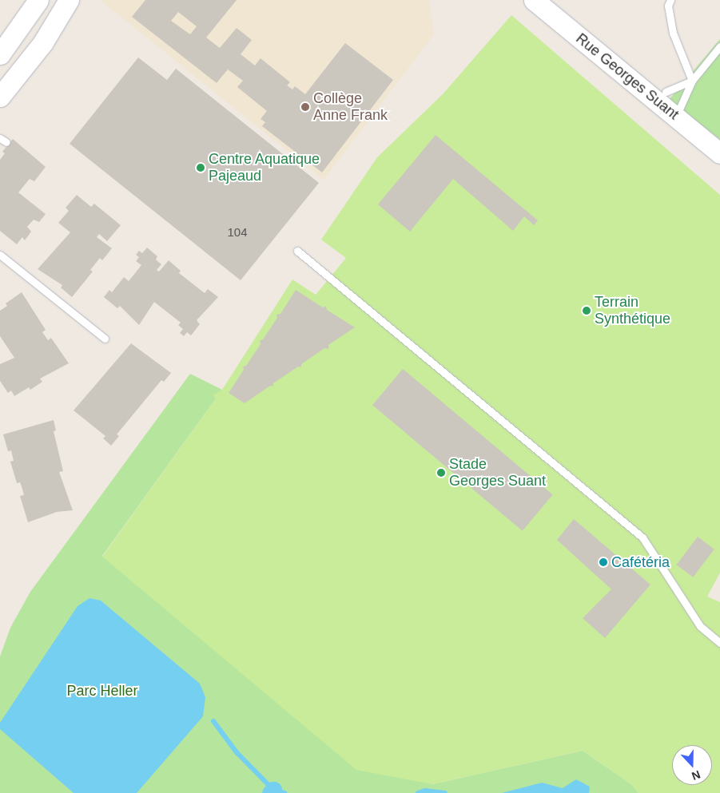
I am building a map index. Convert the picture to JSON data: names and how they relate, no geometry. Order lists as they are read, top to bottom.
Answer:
{
  "streets": {
    "main road": ["Rue Georges Suant"]
  },
  "parks": ["Parc Heller"],
  "places": [
    "Collège Anne Frank",
    "Centre Aquatique Pajeaud",
    "Terrain Synthétique",
    "Stade Georges Suant",
    "Cafétéria"
  ],
  "house_numbers": ["104"],
  "north": "bottom"
}
